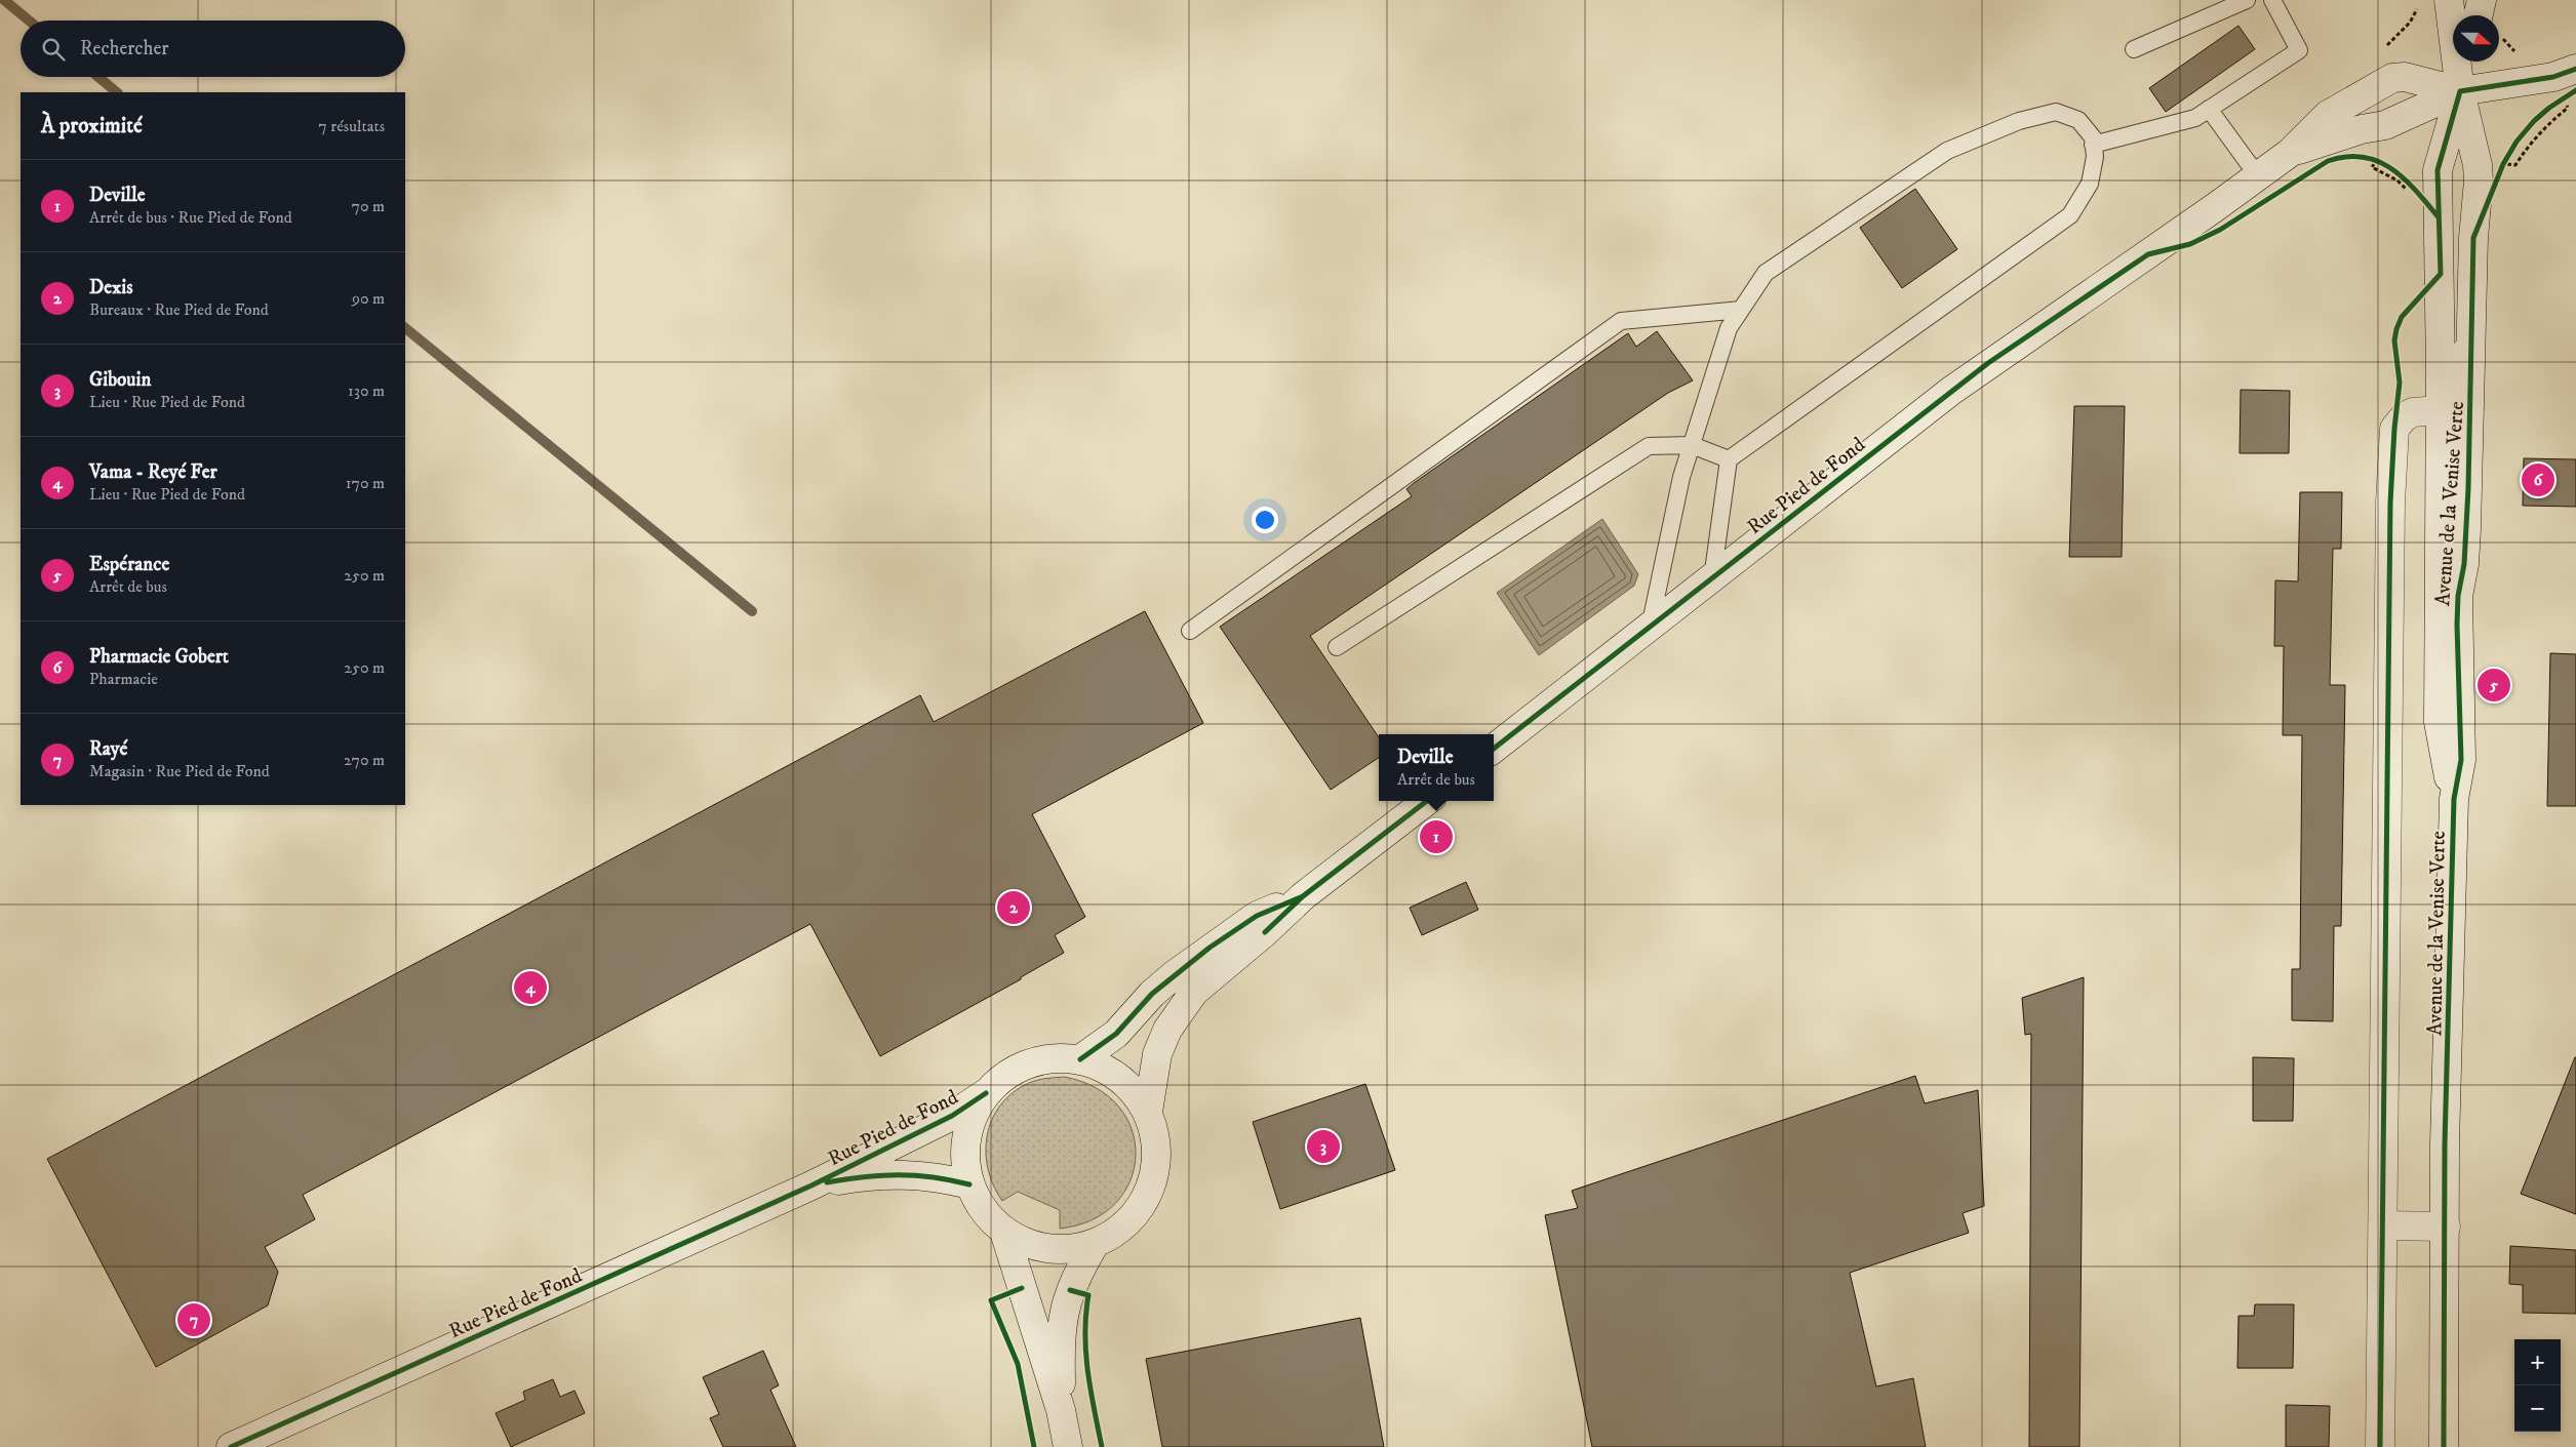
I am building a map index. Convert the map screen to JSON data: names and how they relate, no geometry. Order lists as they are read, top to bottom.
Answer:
{
  "streets": {
    "main road": ["Rue Pied de Fond", "Avenue de la Venise Verte"]
  },
  "crossings": [
    ["Rue Pied de Fond", "Avenue de la Venise Verte"]
  ],
  "north": "right",
  "page": {
    "search": "Rechercher",
    "heading": ["À proximité", "7 résultats"],
    "list": [
      {
        "mark": "1",
        "name": "Deville",
        "note": "Arrêt de bus · Rue Pied de Fond",
        "value": "70 m"
      },
      {
        "mark": "2",
        "name": "Dexis",
        "note": "Bureaux · Rue Pied de Fond",
        "value": "90 m"
      },
      {
        "mark": "3",
        "name": "Gibouin",
        "note": "Lieu · Rue Pied de Fond",
        "value": "130 m"
      },
      {
        "mark": "4",
        "name": "Vama - Reyé Fer",
        "note": "Lieu · Rue Pied de Fond",
        "value": "170 m"
      },
      {
        "mark": "5",
        "name": "Espérance",
        "note": "Arrêt de bus",
        "value": "250 m"
      },
      {
        "mark": "6",
        "name": "Pharmacie Gobert",
        "note": "Pharmacie",
        "value": "250 m"
      },
      {
        "mark": "7",
        "name": "Rayé",
        "note": "Magasin · Rue Pied de Fond",
        "value": "270 m"
      }
    ],
    "pins": [
      "6",
      "5",
      "1",
      "2",
      "4",
      "3",
      "7"
    ],
    "popup": ["Deville", "Arrêt de bus"],
    "map_buttons": ["+", "−"]
  }
}
